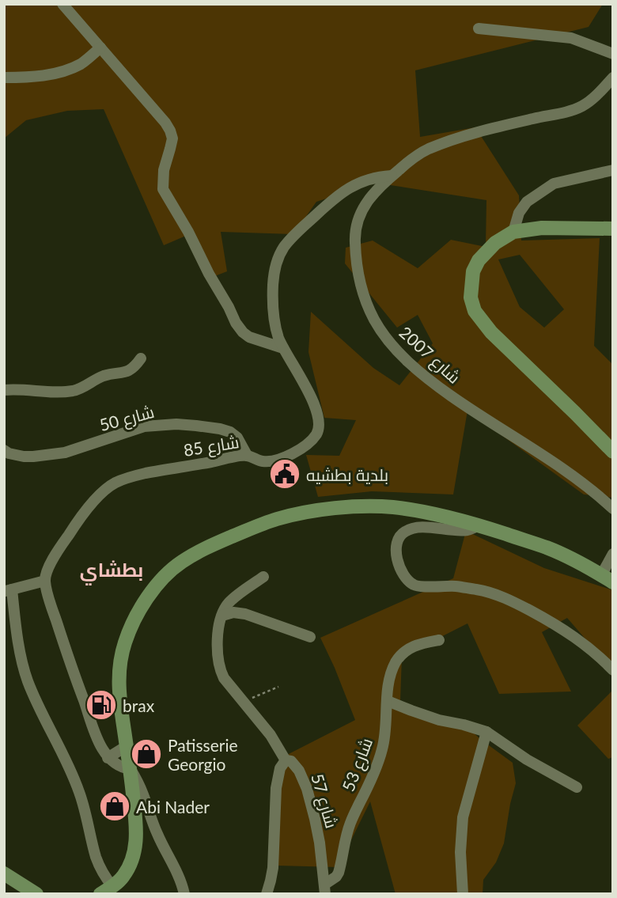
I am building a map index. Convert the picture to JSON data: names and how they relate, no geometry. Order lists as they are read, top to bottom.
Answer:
{
  "streets": {
    "street": [
      "شارع 2007",
      "شارع 50",
      "شارع 85",
      "شارع 53",
      "شارع 57"
    ]
  },
  "crossings": [
    ["شارع 2007", "شارع 85"],
    ["شارع 50", "شارع 85"],
    ["شارع 53", "شارع 57"]
  ],
  "districts": ["بطشاي"],
  "places": {
    "public building": ["بلدية بطشيه"],
    "fuel station": ["brax"],
    "shop": ["Patisserie Georgio", "Abi Nader"]
  }
}
